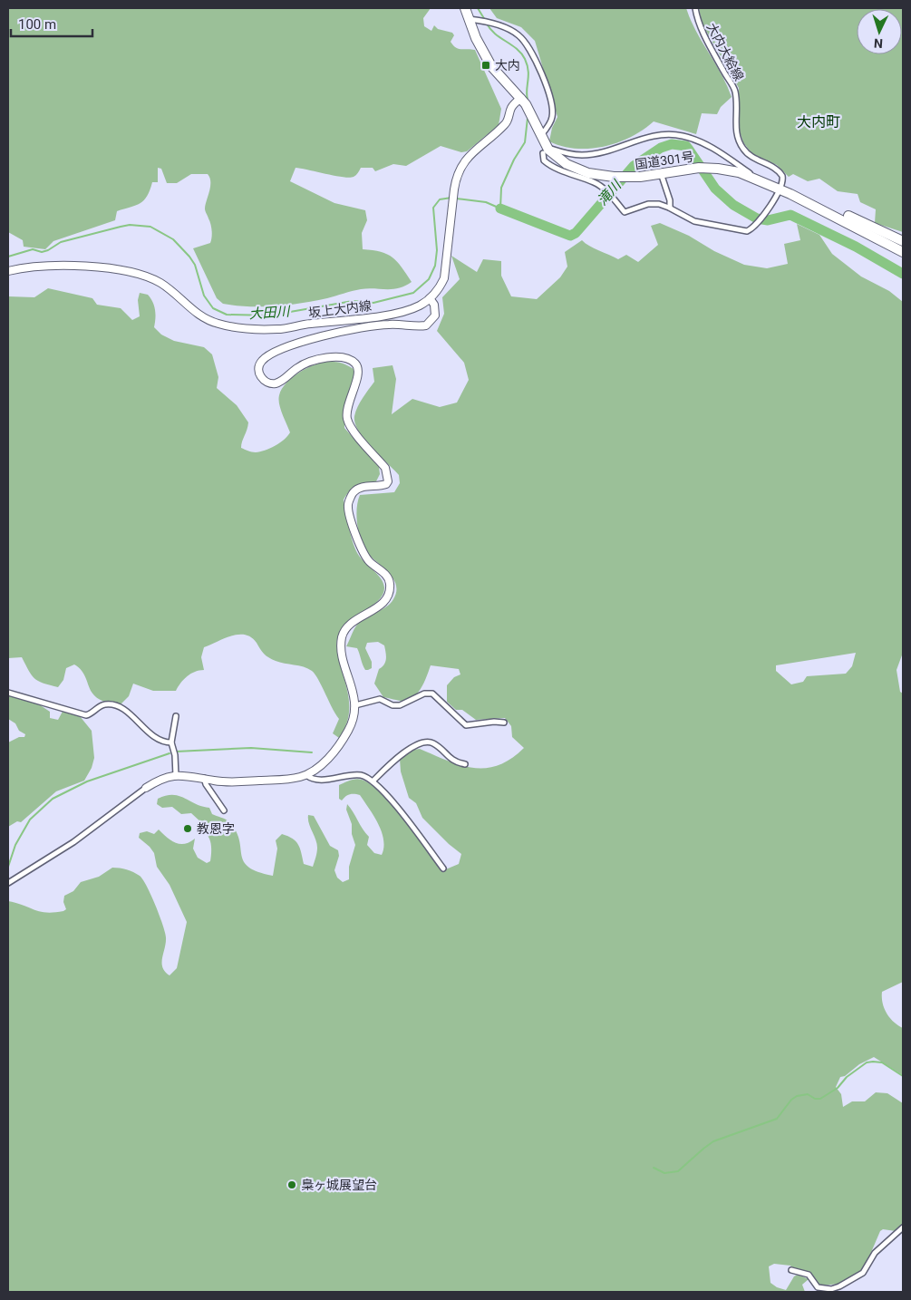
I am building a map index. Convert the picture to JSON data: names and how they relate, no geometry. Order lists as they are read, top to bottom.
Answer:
{
  "streets": {
    "highway": ["国道301号"],
    "street": ["大内大給線", "坂上大内線"]
  },
  "crossings": [
    ["大内大給線", "国道301号"],
    ["国道301号", "坂上大内線"]
  ],
  "districts": ["大内町"],
  "water": ["滝川", "大田川"],
  "places": {
    "transit": ["大内"],
    "other": ["教恩字", "梟ヶ城展望台"]
  },
  "scale_bar": "100 m",
  "north": "bottom"
}
